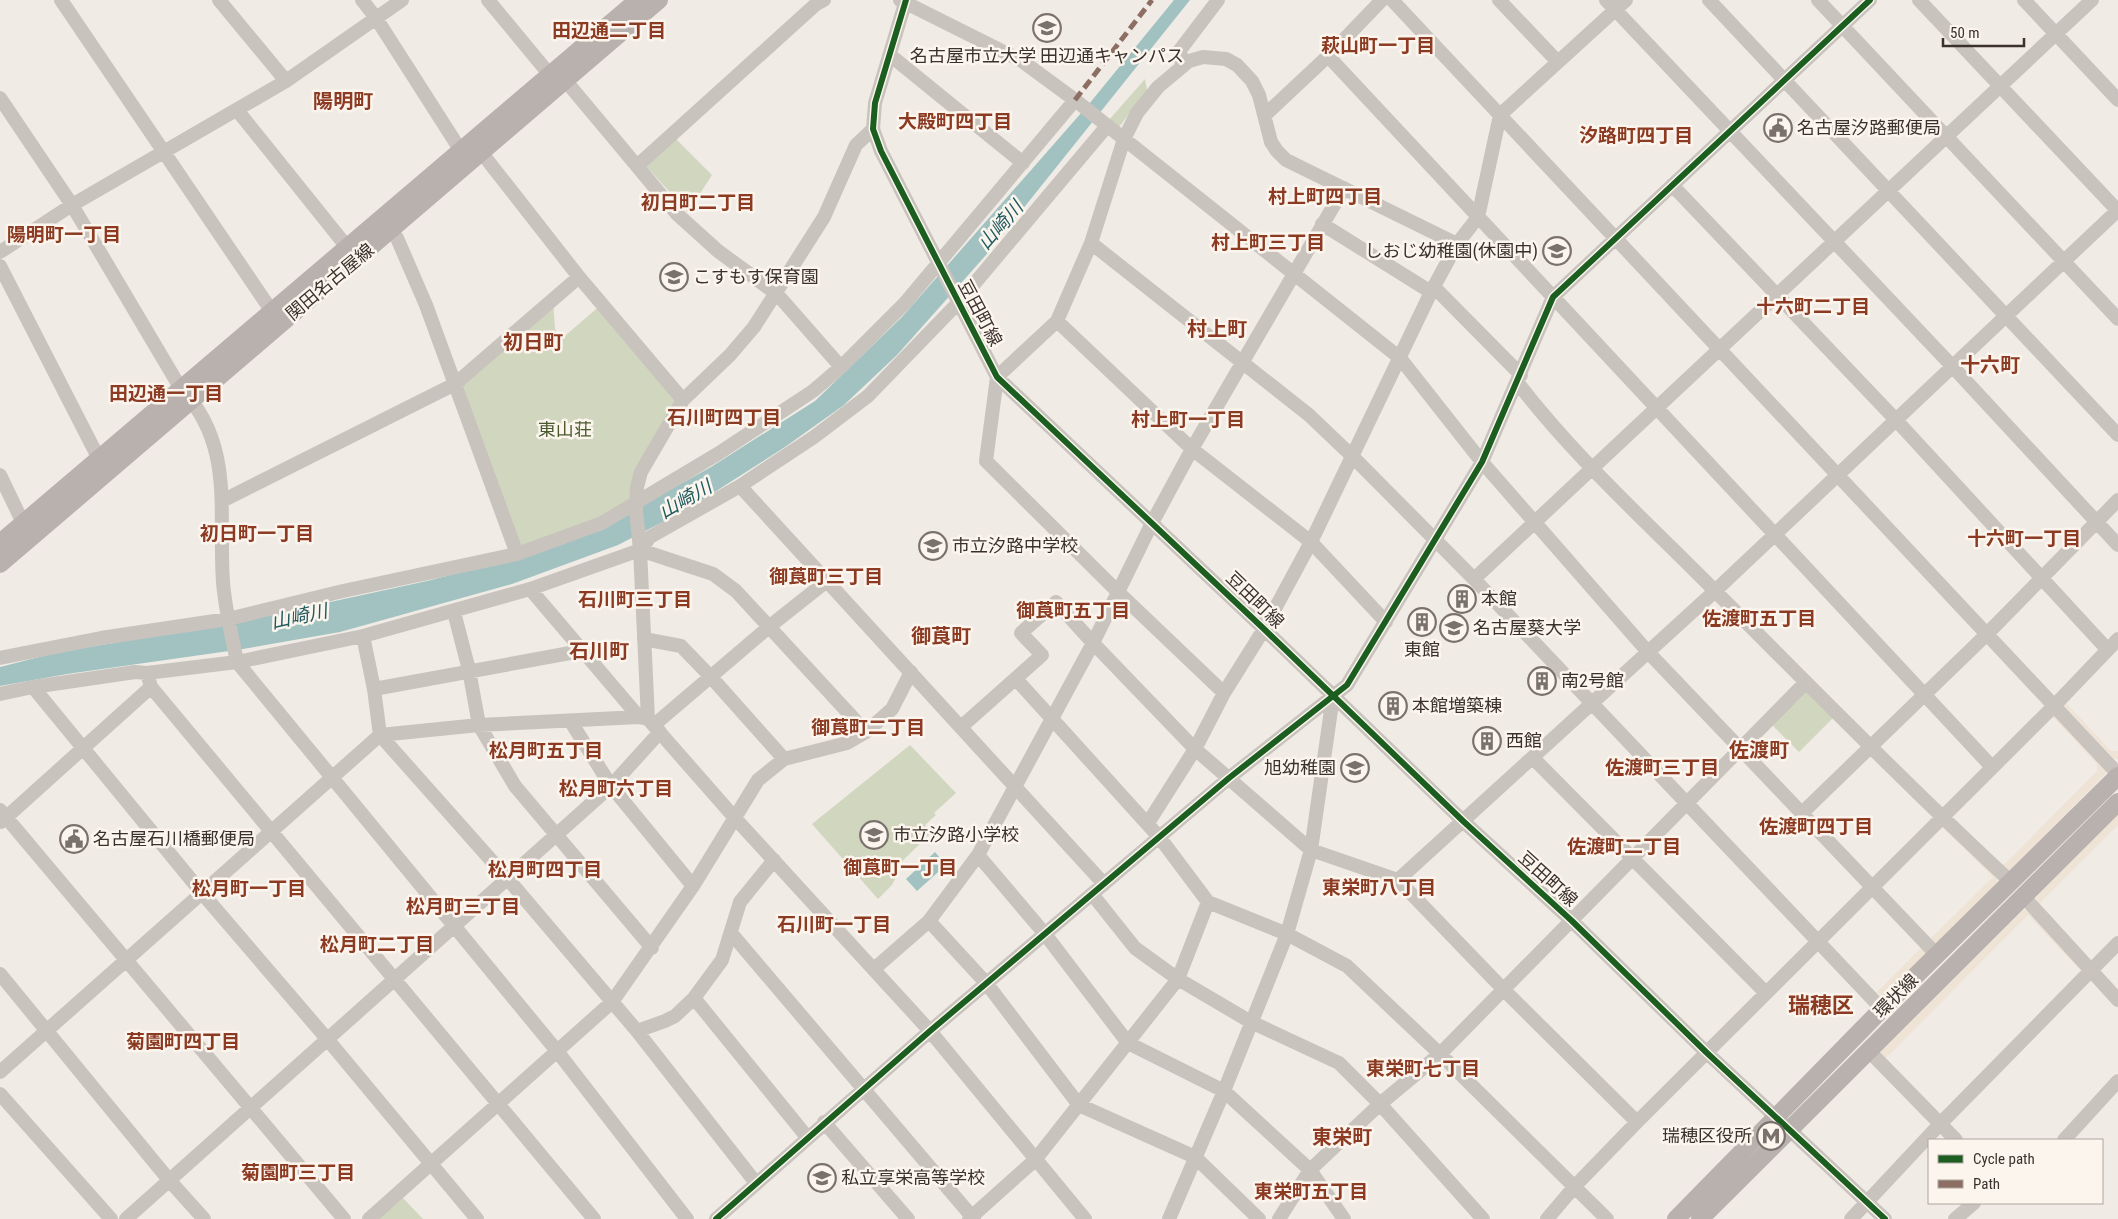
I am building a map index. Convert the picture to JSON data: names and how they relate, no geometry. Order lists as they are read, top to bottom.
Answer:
{
  "streets": {
    "main road": ["関田名古屋線", "環状線"],
    "street": ["豆田町線"]
  },
  "crossings": [
    ["豆田町線", "環状線"]
  ],
  "districts": [
    "田辺通二丁目",
    "萩山町一丁目",
    "陽明町",
    "大殿町四丁目",
    "汐路町四丁目",
    "村上町四丁目",
    "初日町二丁目",
    "陽明町一丁目",
    "村上町三丁目",
    "十六町二丁目",
    "村上町",
    "初日町",
    "十六町",
    "田辺通一丁目",
    "石川町四丁目",
    "村上町一丁目",
    "初日町一丁目",
    "十六町一丁目",
    "御莨町三丁目",
    "石川町三丁目",
    "御莨町五丁目",
    "佐渡町五丁目",
    "御莨町",
    "石川町",
    "御莨町二丁目",
    "松月町五丁目",
    "佐渡町",
    "佐渡町三丁目",
    "松月町六丁目",
    "佐渡町四丁目",
    "佐渡町二丁目",
    "御莨町一丁目",
    "松月町四丁目",
    "東栄町八丁目",
    "松月町一丁目",
    "松月町三丁目",
    "石川町一丁目",
    "松月町二丁目",
    "瑞穂区",
    "菊園町四丁目",
    "東栄町七丁目",
    "東栄町",
    "菊園町三丁目",
    "東栄町五丁目"
  ],
  "water": ["山崎川"],
  "parks": ["東山荘"],
  "places": {
    "school or university": [
      "名古屋市立大学 田辺通キャンパス",
      "しおじ幼稚園(休園中)",
      "こすもす保育園",
      "市立汐路中学校",
      "名古屋葵大学",
      "旭幼稚園",
      "市立汐路小学校",
      "私立享栄高等学校"
    ],
    "public building": ["名古屋汐路郵便局", "名古屋石川橋郵便局"],
    "building": [
      "本館",
      "東館",
      "南2号館",
      "本館増築棟",
      "西館"
    ],
    "metro station": ["瑞穂区役所"]
  },
  "legend": ["Cycle path", "Path"],
  "scale_bar": "50 m"
}
